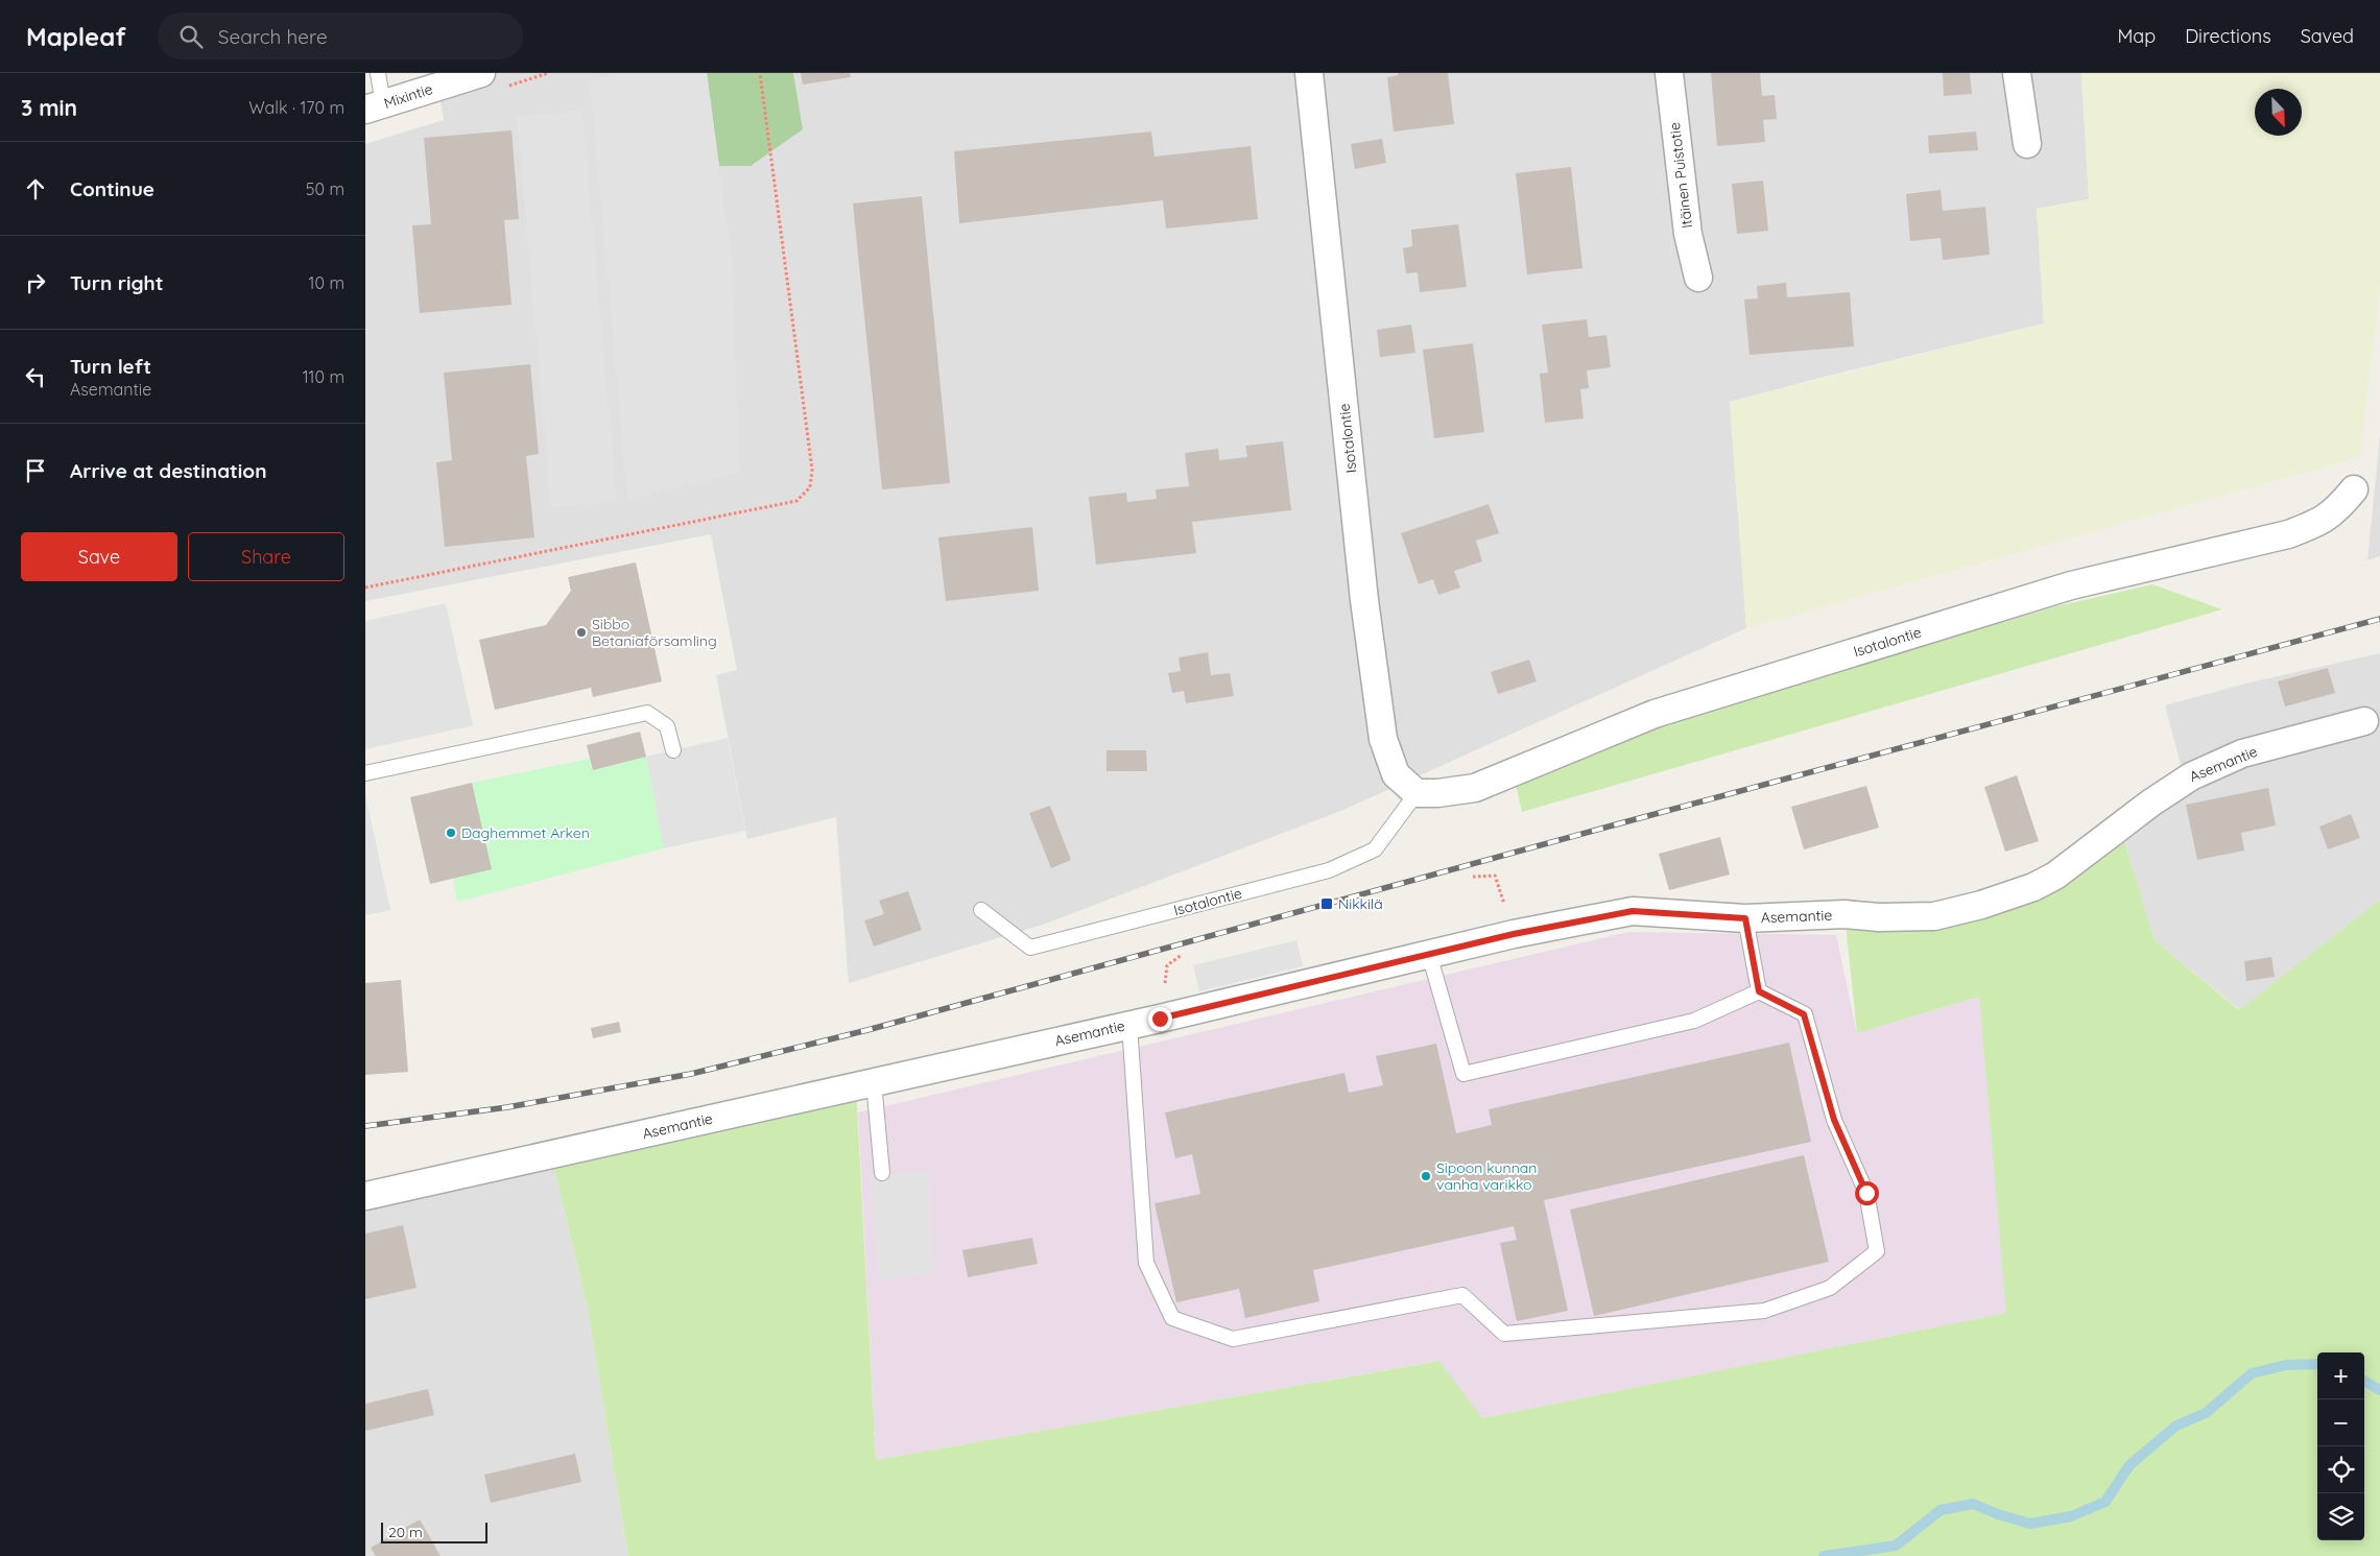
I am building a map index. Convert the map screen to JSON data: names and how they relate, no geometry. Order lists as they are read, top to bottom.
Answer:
{
  "streets": {
    "street": [
      "Mixintie",
      "Itäinen Puistotie",
      "Isotalontie",
      "Asemantie"
    ]
  },
  "places": {
    "other": ["Sibbo Betaniaförsamling", "Daghemmet Arken", "Sipoon kunnan vanha varikko"],
    "transit": ["Nikkilä"]
  },
  "scale_bar": "20 m",
  "north": "bottom right",
  "page": {
    "header": "Mapleaf",
    "search": "Search here",
    "nav": ["Map", "Directions", "Saved"],
    "heading": ["3 min", "Walk · 170 m"],
    "list": [
      ["Continue", "50 m"],
      ["Turn right", "10 m"],
      ["Turn left", "Asemantie", "110 m"],
      "Arrive at destination"
    ],
    "buttons": ["Save", "Share"],
    "map_buttons": ["+", "−"],
    "scale": "20 m"
  }
}
